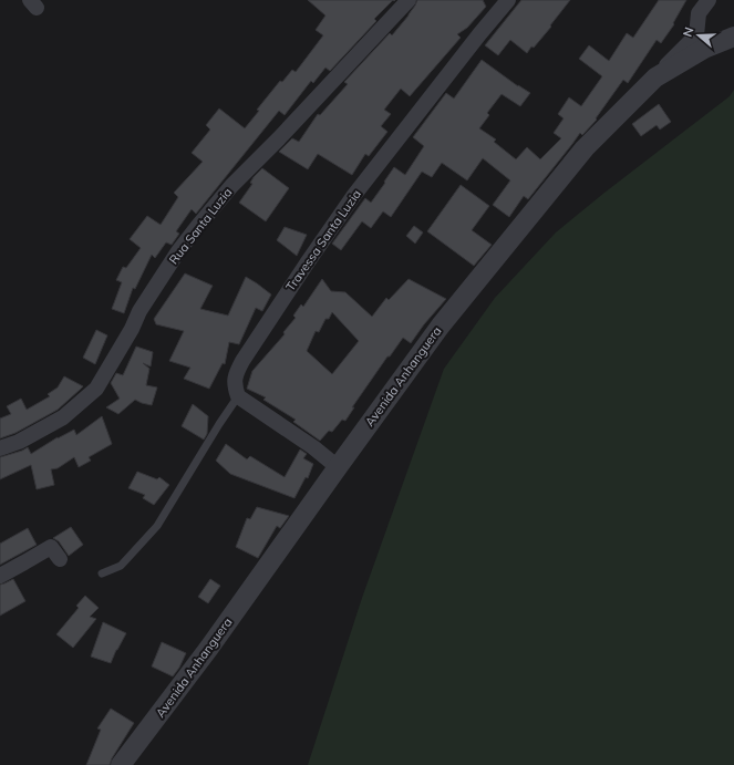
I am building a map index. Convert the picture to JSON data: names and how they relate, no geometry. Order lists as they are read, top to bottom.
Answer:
{
  "streets": {
    "street": ["Rua Santa Luzia", "Travessa Santa Luzia", "Avenida Anhanguera"]
  },
  "north": "left"
}
